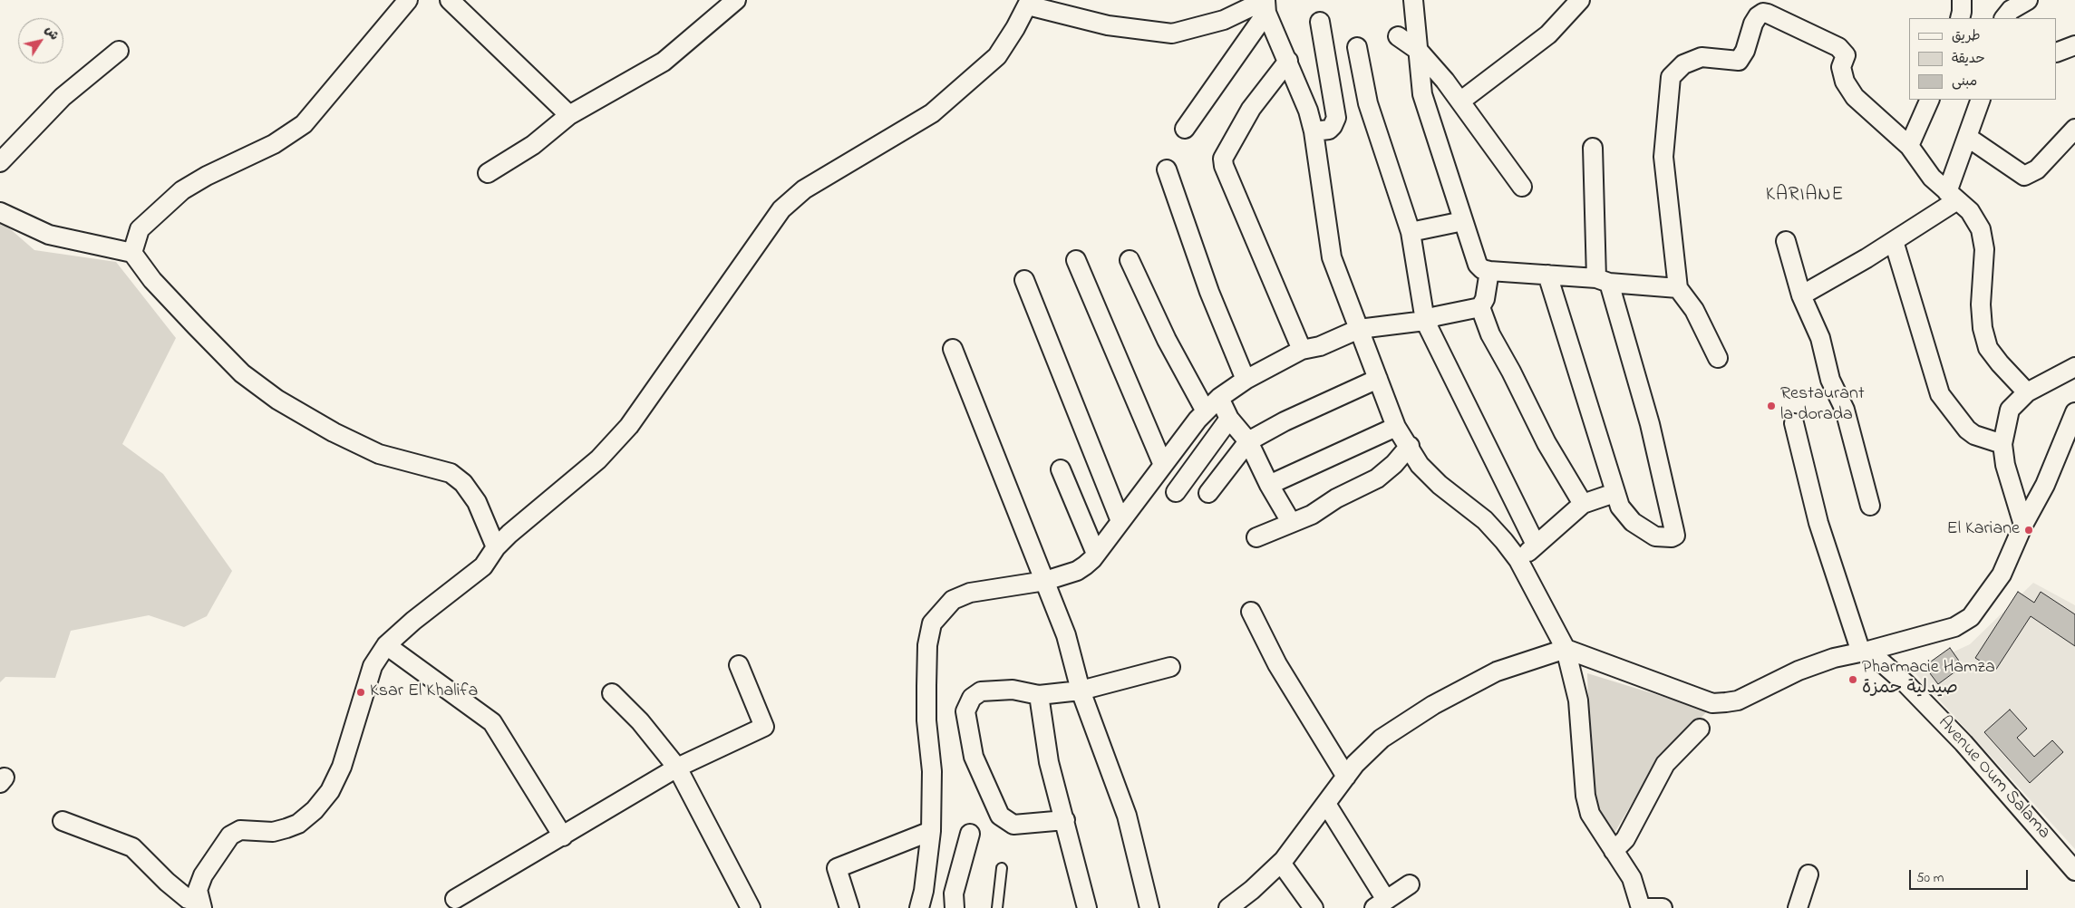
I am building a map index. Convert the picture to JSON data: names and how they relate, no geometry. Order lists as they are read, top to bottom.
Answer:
{
  "streets": {
    "street": ["Avenue Oum Salama"]
  },
  "districts": ["KARIANE"],
  "places": [
    "Restaurant la dorada",
    "El Kariane",
    "Pharmacie Hamza صيدلية حمزة",
    "Ksar El Khalifa"
  ],
  "legend": ["طريق", "حديقة", "مبنى"],
  "scale_bar": "50 m",
  "north": "top right"
}
